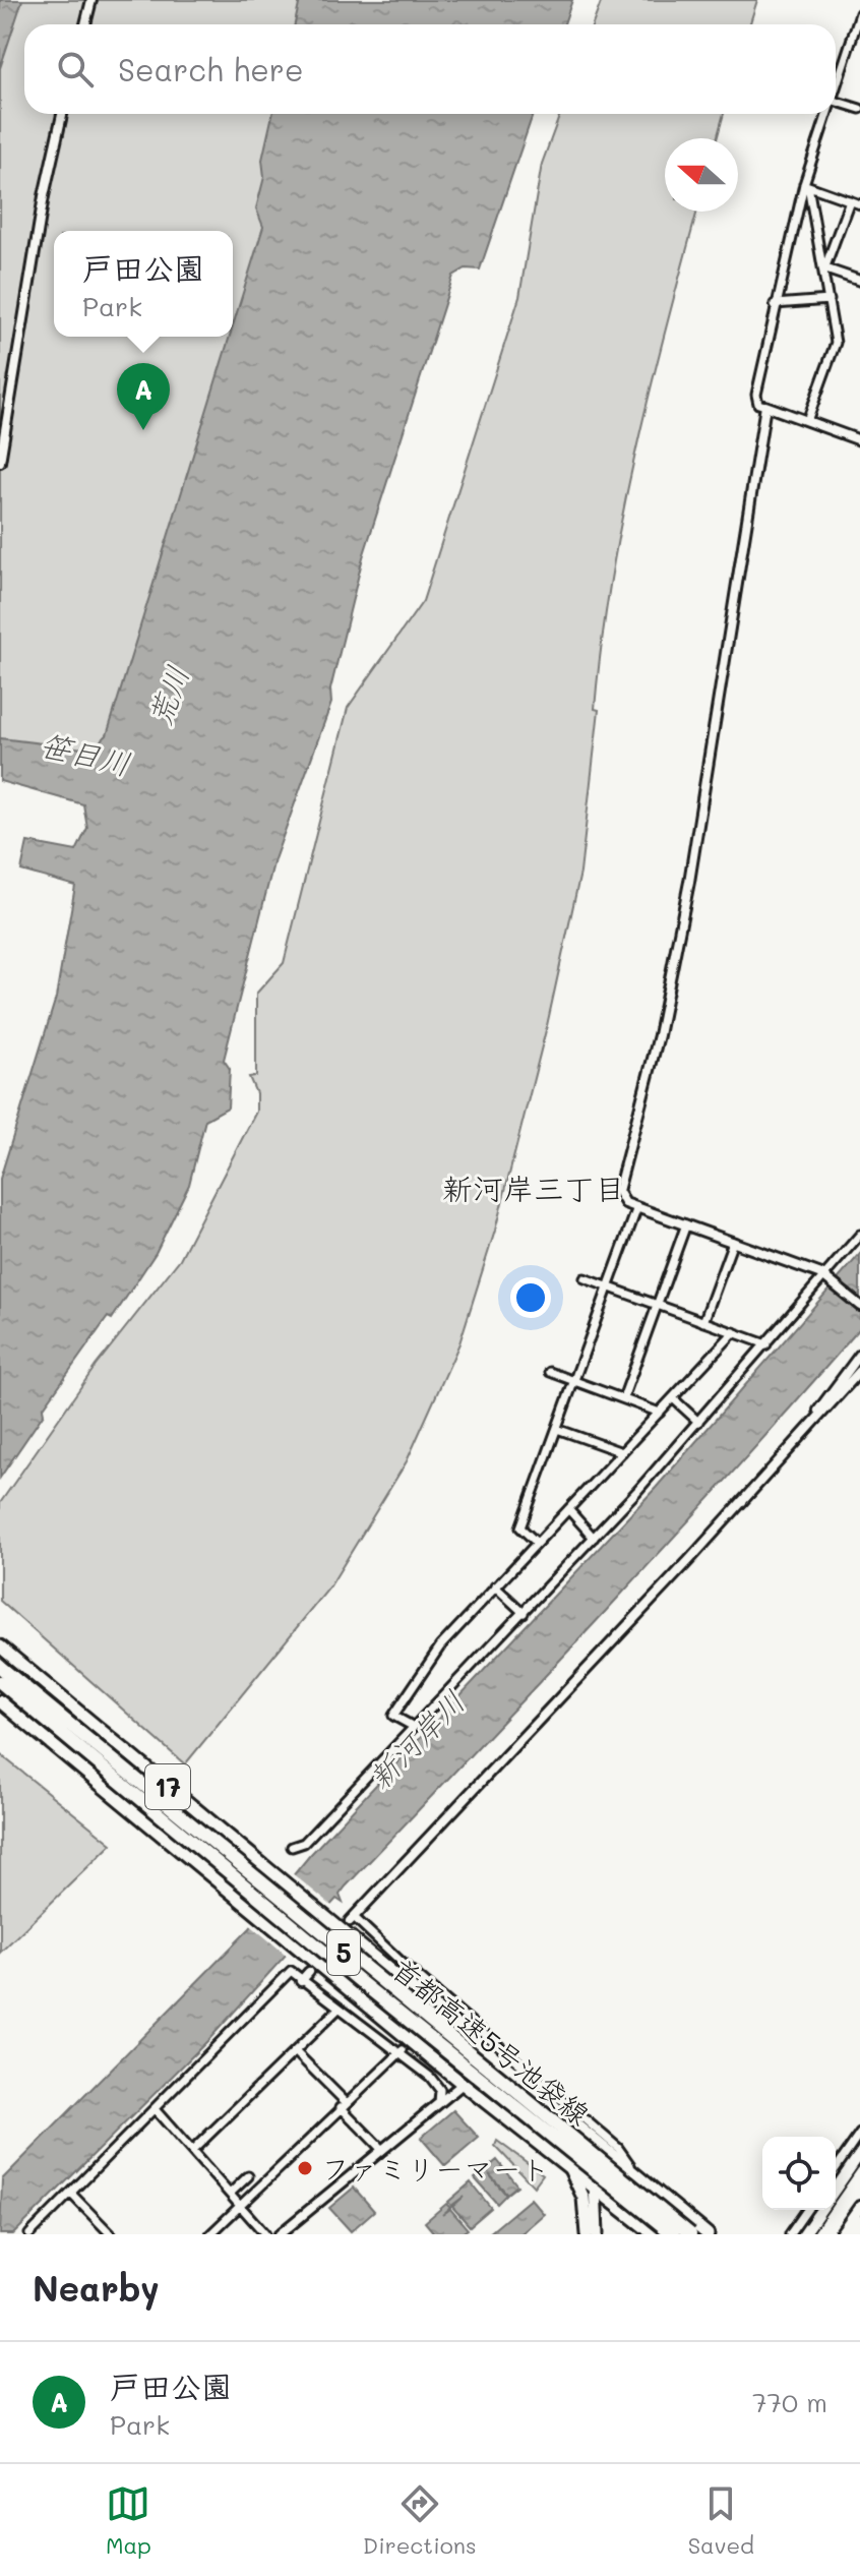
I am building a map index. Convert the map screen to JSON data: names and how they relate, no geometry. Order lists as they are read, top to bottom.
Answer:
{
  "streets": {
    "highway": ["5", "首都高速5号池袋線"],
    "main road": ["17"]
  },
  "districts": ["新河岸三丁目"],
  "water": ["荒川", "笹目川", "新河岸川"],
  "places": ["ファミリーマート"],
  "north": "left",
  "page": {
    "search": "Search here",
    "popup": ["戸田公園", "Park"],
    "pins": "A",
    "heading": "Nearby",
    "list": [
      {
        "mark": "A",
        "name": "戸田公園",
        "note": "Park",
        "value": "770 m"
      }
    ],
    "nav": ["Map", "Directions", "Saved"]
  }
}
